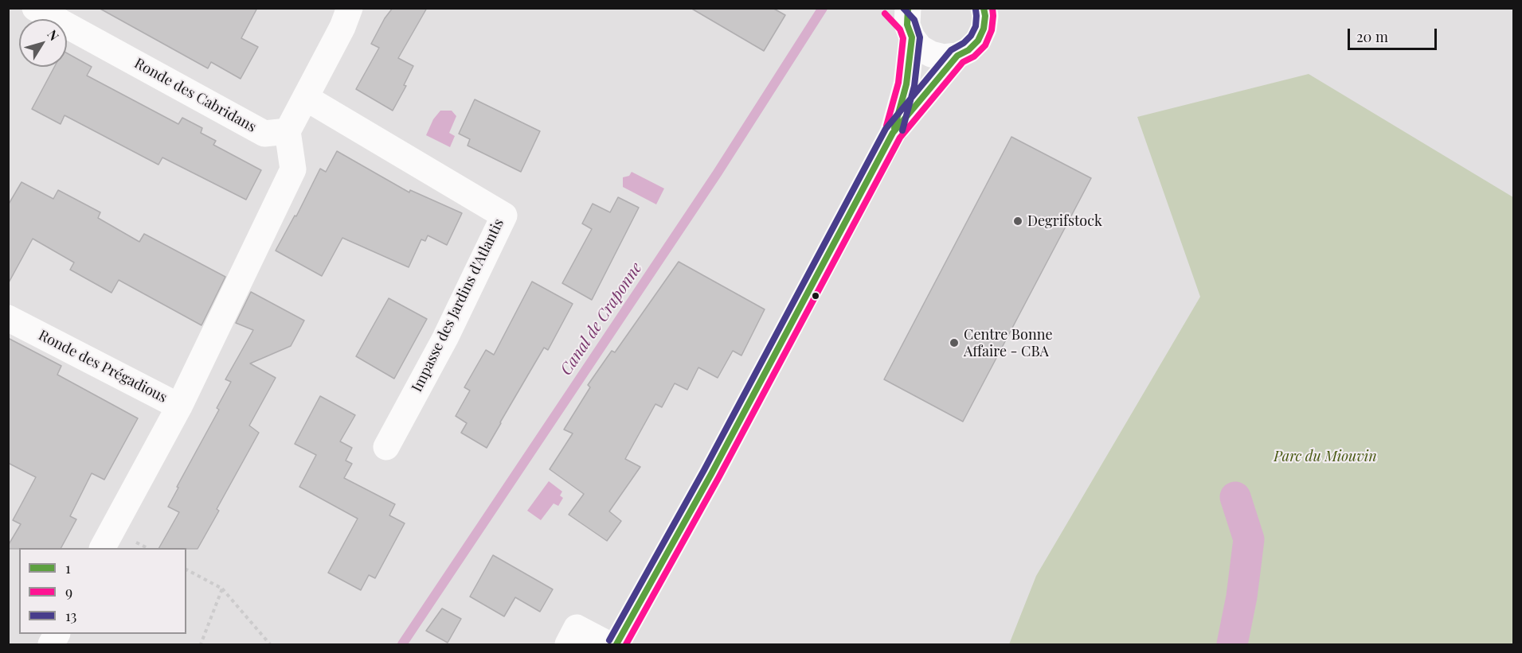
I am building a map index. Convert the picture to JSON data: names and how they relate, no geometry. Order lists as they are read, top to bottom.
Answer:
{
  "streets": {
    "street": ["Ronde des Cabridans", "Impasse des Jardins d'Atlantis", "Ronde des Prégadious"]
  },
  "water": ["Canal de Craponne"],
  "parks": ["Parc du Miouvin"],
  "places": ["Degrifstock", "Centre Bonne Affaire - CBA"],
  "lines": ["transit line 1", "transit line 9", "transit line 13"],
  "legend": ["1", "9", "13"],
  "scale_bar": "20 m",
  "north": "top right"
}
